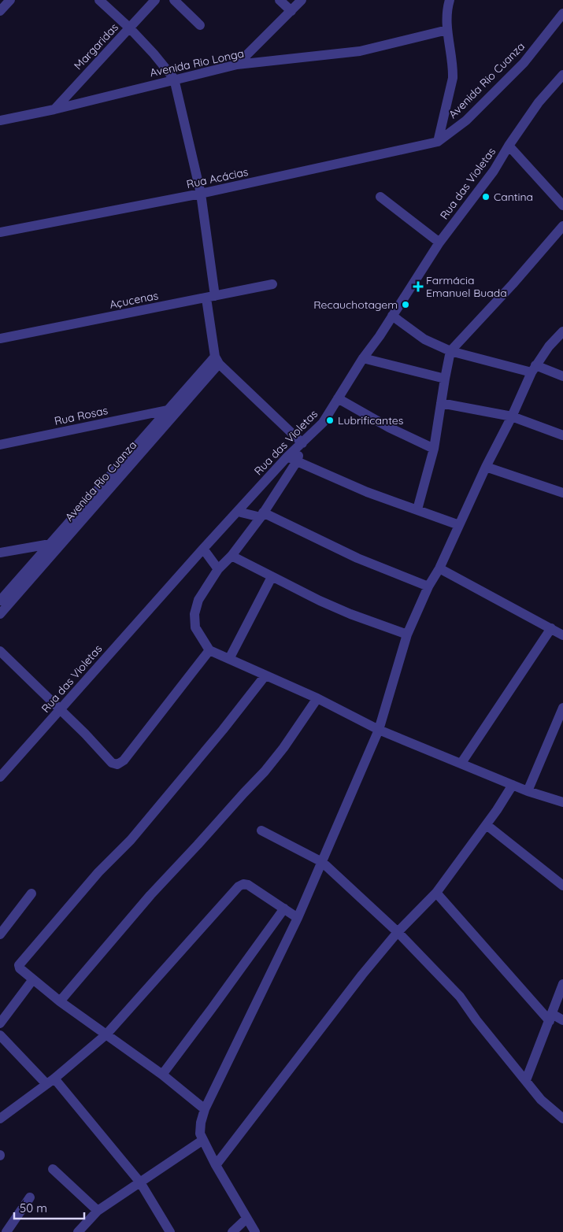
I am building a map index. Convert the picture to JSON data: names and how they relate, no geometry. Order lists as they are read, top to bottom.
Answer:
{
  "streets": {
    "street": [
      "Margaridas",
      "Avenida Rio Longa",
      "Avenida Rio Cuanza",
      "Rua Acácias",
      "Rua das Violetas",
      "Açucenas",
      "Rua Rosas"
    ]
  },
  "crossings": [
    ["Margaridas", "Avenida Rio Longa"],
    ["Avenida Rio Cuanza", "Rua Acácias"]
  ],
  "places": {
    "other": ["Cantina", "Recauchotagem", "Lubrificantes"],
    "health": ["Farmácia Emanuel Buada"]
  },
  "scale_bar": "50 m"
}
